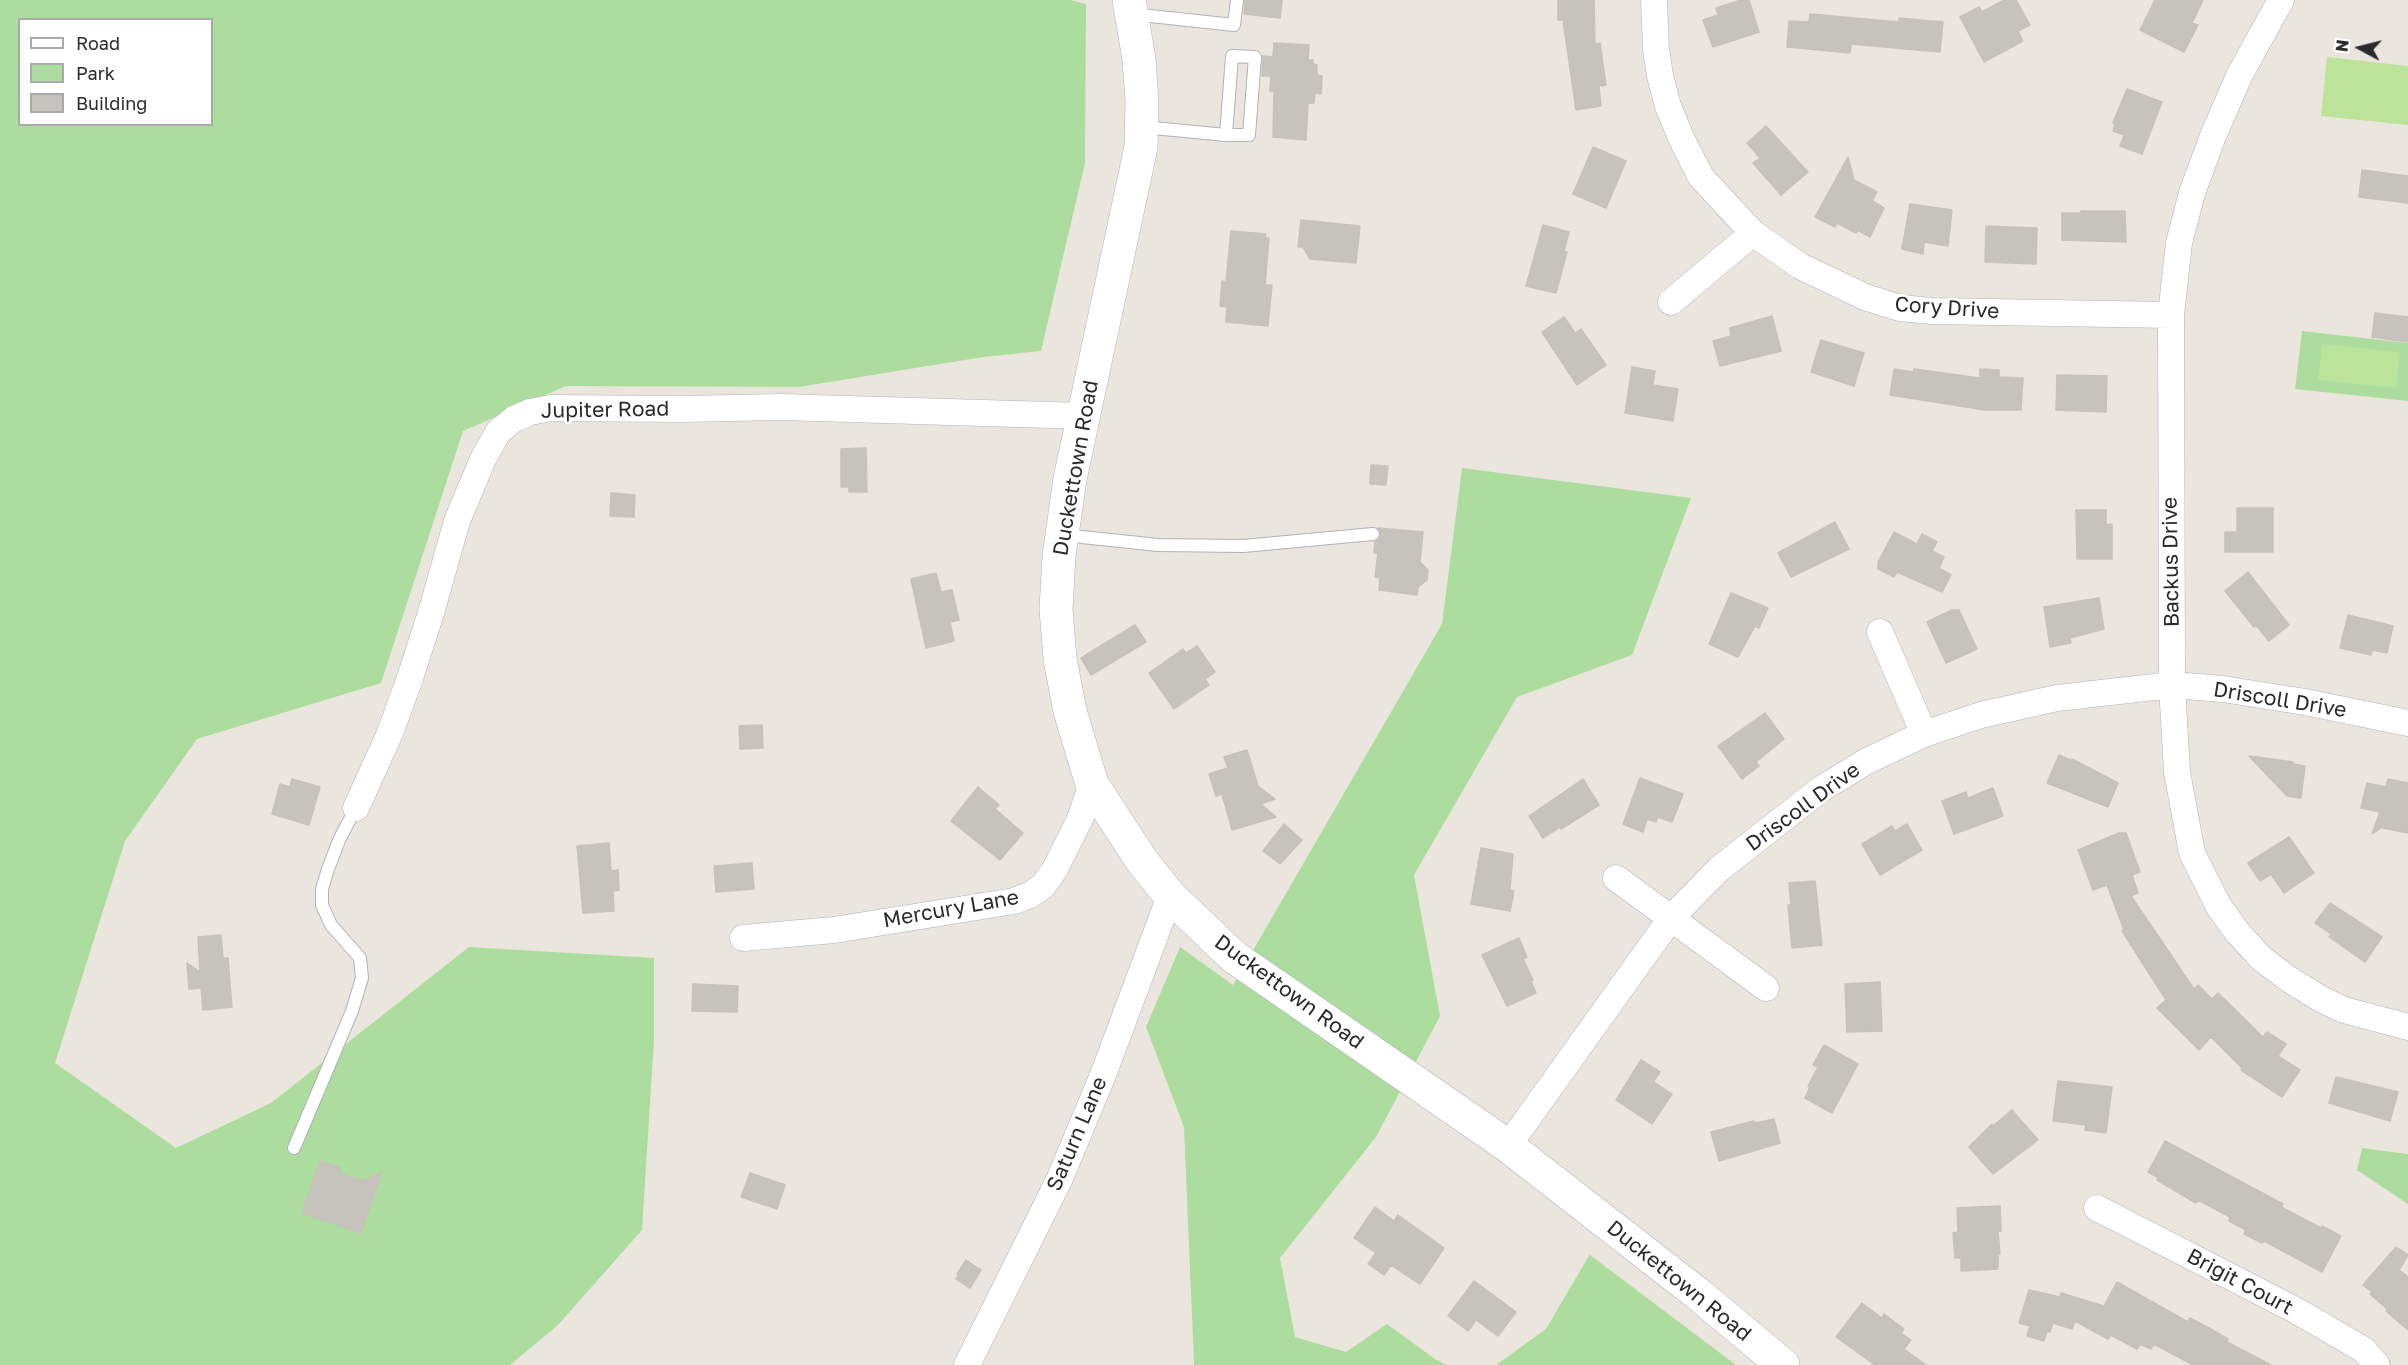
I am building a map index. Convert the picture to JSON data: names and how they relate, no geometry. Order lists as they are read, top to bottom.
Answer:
{
  "streets": {
    "street": [
      "Cory Drive",
      "Jupiter Road",
      "Duckettown Road",
      "Backus Drive",
      "Driscoll Drive",
      "Mercury Lane",
      "Saturn Lane",
      "Brigit Court"
    ]
  },
  "crossings": [
    ["Cory Drive", "Backus Drive"],
    ["Jupiter Road", "Duckettown Road"],
    ["Duckettown Road", "Driscoll Drive"],
    ["Duckettown Road", "Mercury Lane"],
    ["Duckettown Road", "Saturn Lane"],
    ["Backus Drive", "Driscoll Drive"]
  ],
  "legend": ["Road", "Park", "Building"],
  "north": "left"
}
